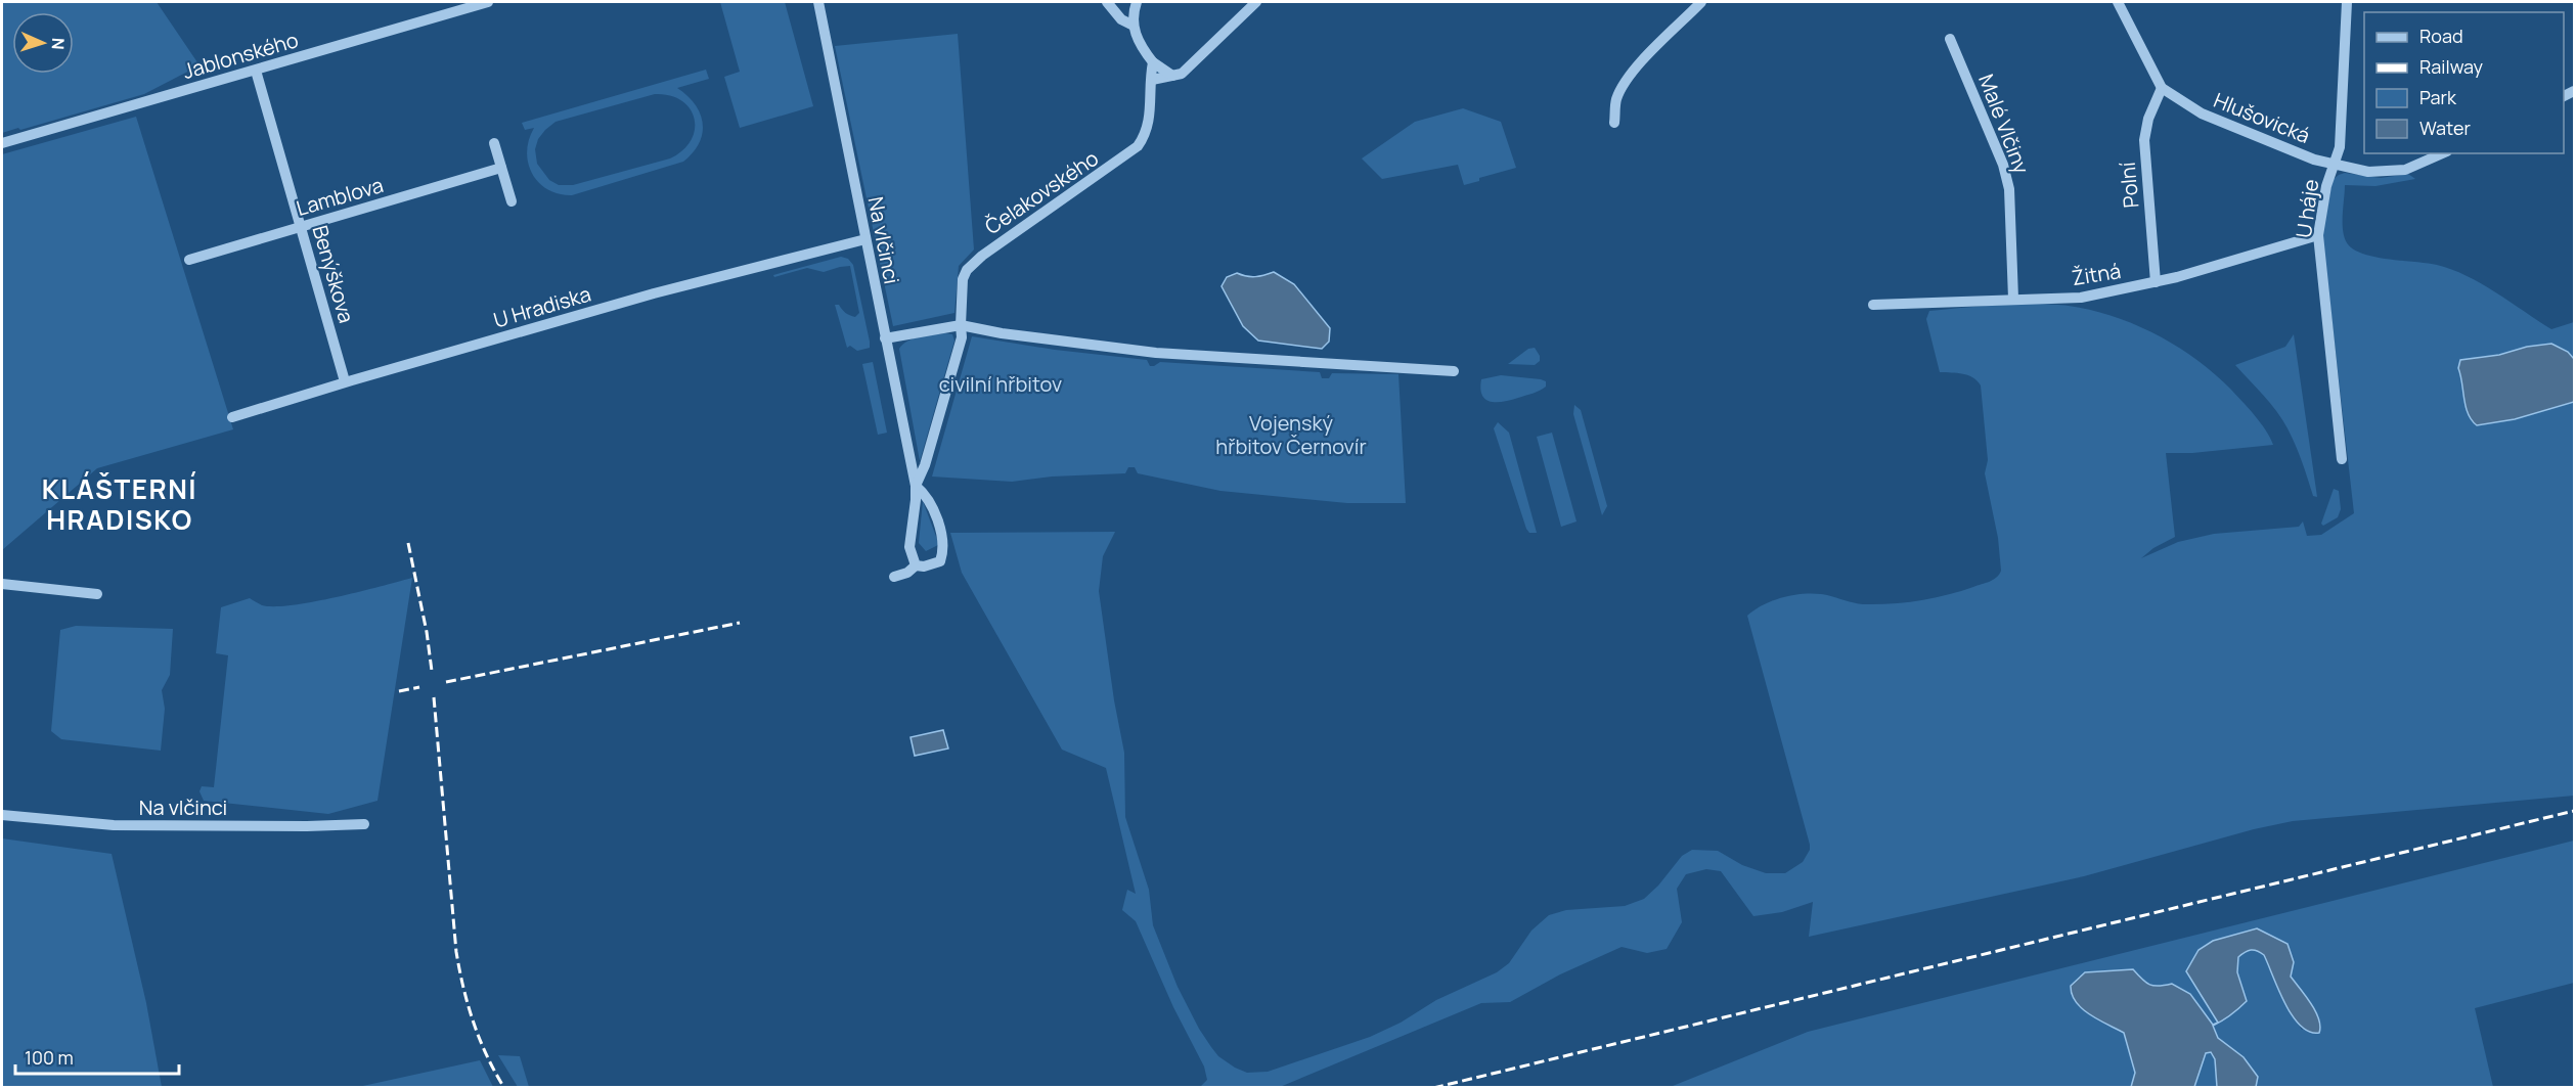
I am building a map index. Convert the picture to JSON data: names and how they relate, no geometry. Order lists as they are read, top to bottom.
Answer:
{
  "streets": {
    "street": [
      "Jablonského",
      "Hlušovická",
      "Malé Vlčiny",
      "Polní",
      "Čelakovského",
      "Lamblova",
      "U háje",
      "Na vlčinci",
      "Benýškova",
      "Žitná",
      "U Hradiska"
    ]
  },
  "crossings": [
    ["Jablonského", "Benýškova"],
    ["Hlušovická", "Polní"],
    ["Hlušovická", "U háje"],
    ["Malé Vlčiny", "Žitná"],
    ["Polní", "Žitná"],
    ["Čelakovského", "Na vlčinci"],
    ["Lamblova", "Benýškova"],
    ["U háje", "Žitná"],
    ["Na vlčinci", "U Hradiska"],
    ["Benýškova", "U Hradiska"]
  ],
  "districts": ["KLÁŠTERNÍ HRADISKO"],
  "parks": ["civilní hřbitov", "Vojenský hřbitov Černovír"],
  "legend": [
    "Road",
    "Railway",
    "Park",
    "Water"
  ],
  "scale_bar": "100 m",
  "north": "right"
}
